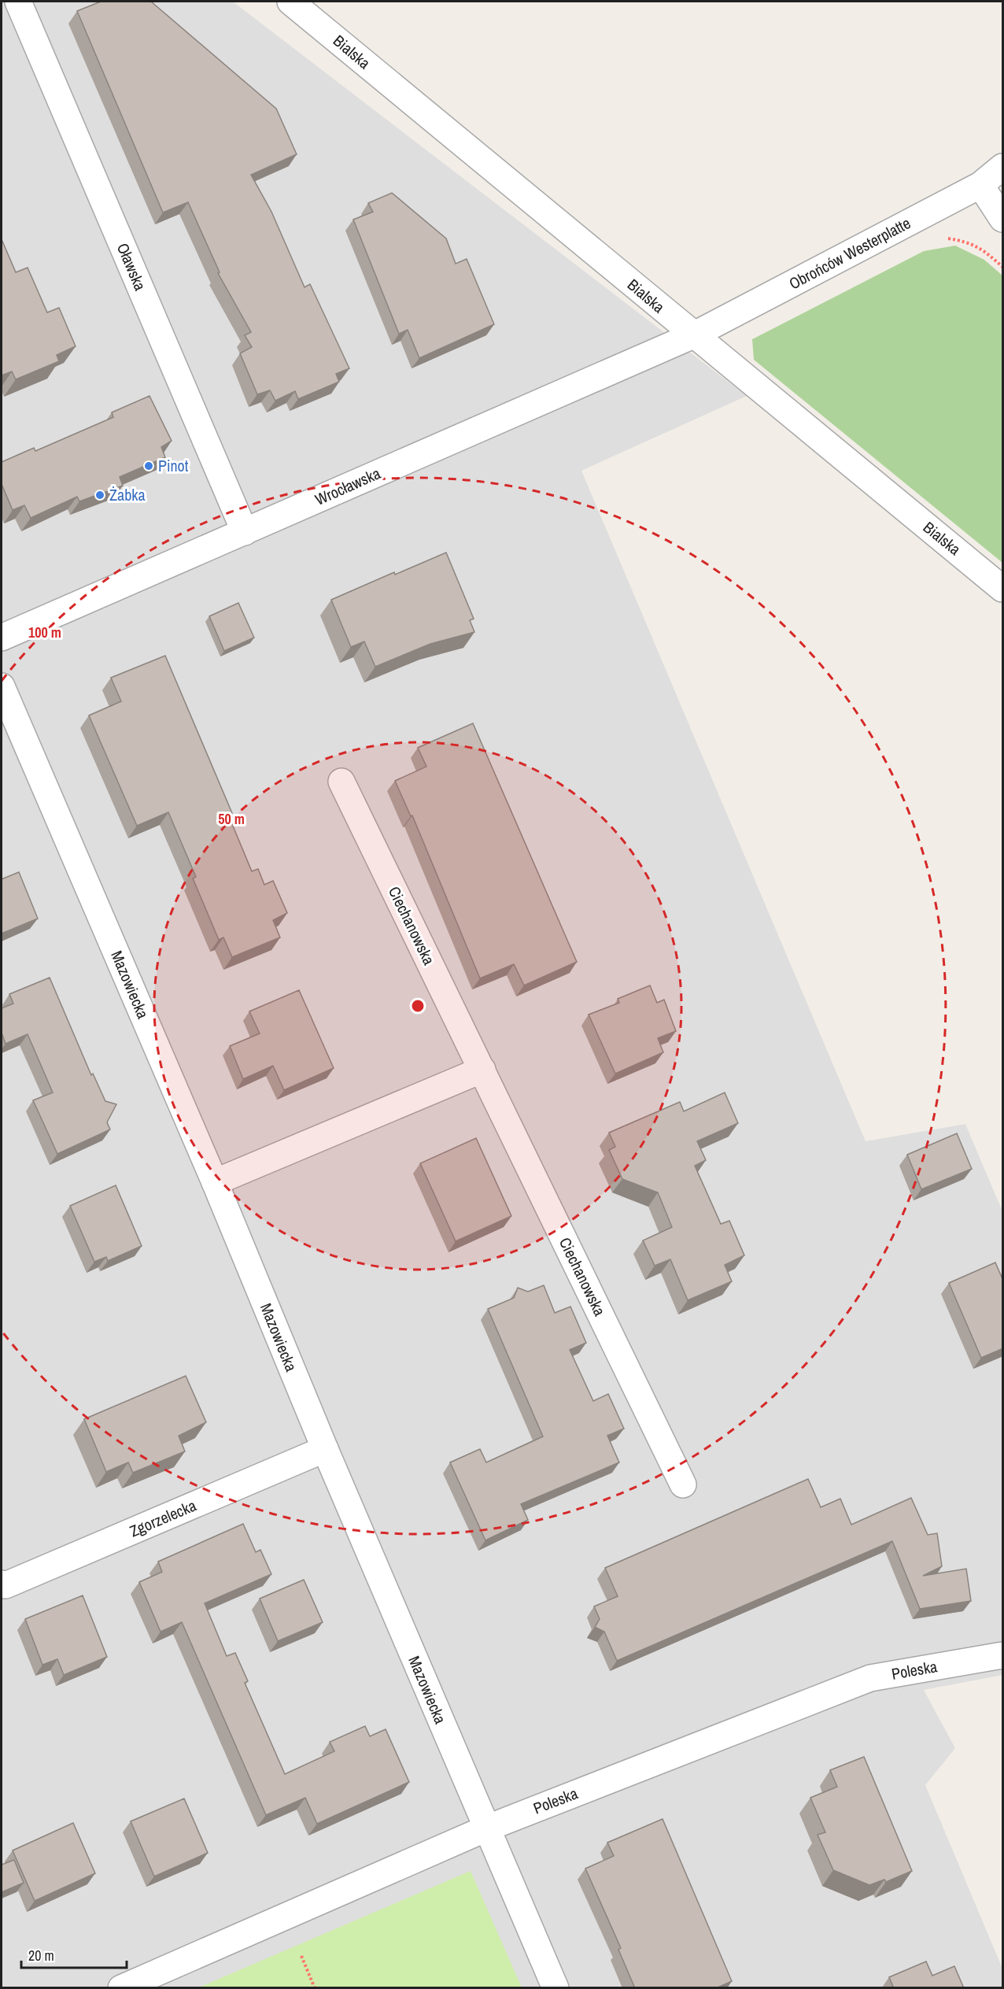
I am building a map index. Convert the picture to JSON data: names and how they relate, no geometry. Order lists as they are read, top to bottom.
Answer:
{
  "streets": {
    "street": [
      "Bialska",
      "Obrońców Westerplatte",
      "Oławska",
      "Wrocławska",
      "Ciechanowska",
      "Mazowiecka",
      "Zgorzelecka",
      "Poleska"
    ]
  },
  "crossings": [
    ["Bialska", "Obrońców Westerplatte"],
    ["Bialska", "Wrocławska"],
    ["Obrońców Westerplatte", "Wrocławska"],
    ["Oławska", "Wrocławska"],
    ["Mazowiecka", "Zgorzelecka"],
    ["Mazowiecka", "Poleska"]
  ],
  "places": ["Pinot", "Żabka"],
  "scale_bar": "20 m",
  "rings": ["100 m", "50 m"]
}
